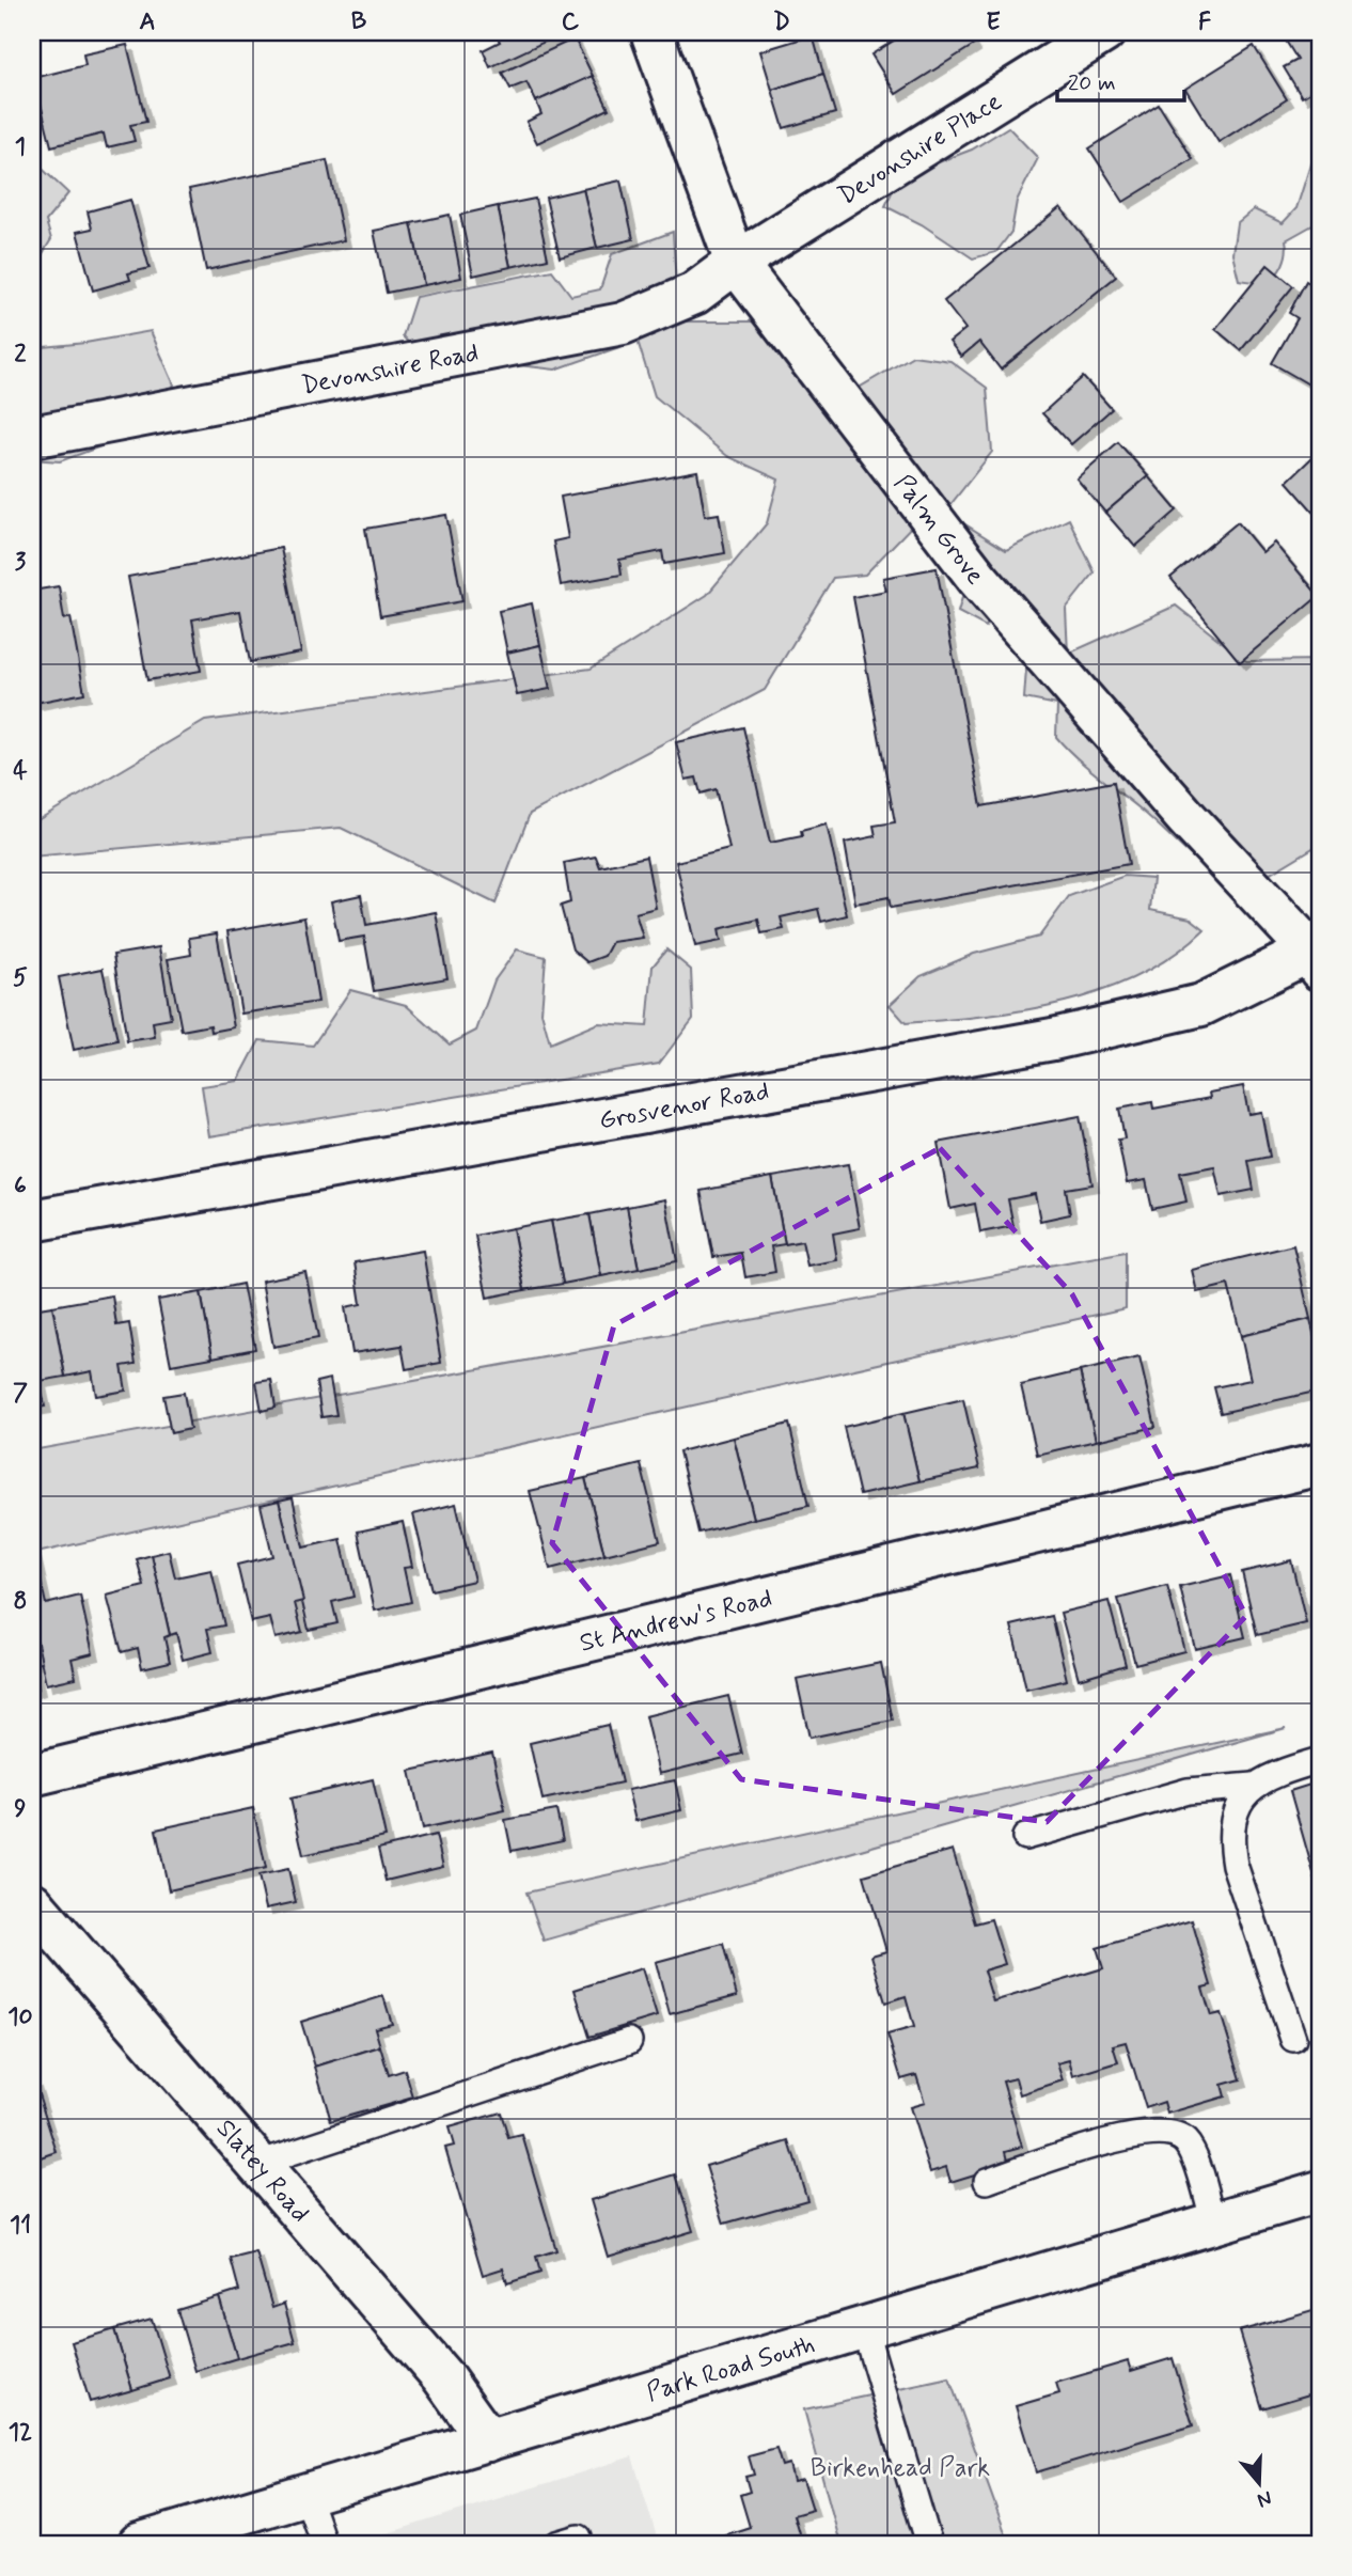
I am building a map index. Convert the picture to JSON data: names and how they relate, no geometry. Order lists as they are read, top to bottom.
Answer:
{
  "streets": {
    "street": [
      "Devonshire Place",
      "Devonshire Road",
      "Palm Grove",
      "Grosvenor Road",
      "St Andrew's Road",
      "Slatey Road",
      "Park Road South"
    ]
  },
  "crossings": [
    ["Devonshire Place", "Devonshire Road"],
    ["Devonshire Place", "Palm Grove"],
    ["Devonshire Road", "Palm Grove"],
    ["Palm Grove", "Grosvenor Road"],
    ["Slatey Road", "Park Road South"]
  ],
  "parks": ["Birkenhead Park"],
  "scale_bar": "20 m",
  "north": "bottom",
  "grid": {
    "columns": [
      "A",
      "B",
      "C",
      "D",
      "E",
      "F"
    ],
    "rows": [
      "1",
      "2",
      "3",
      "4",
      "5",
      "6",
      "7",
      "8",
      "9",
      "10",
      "11",
      "12"
    ]
  }
}
